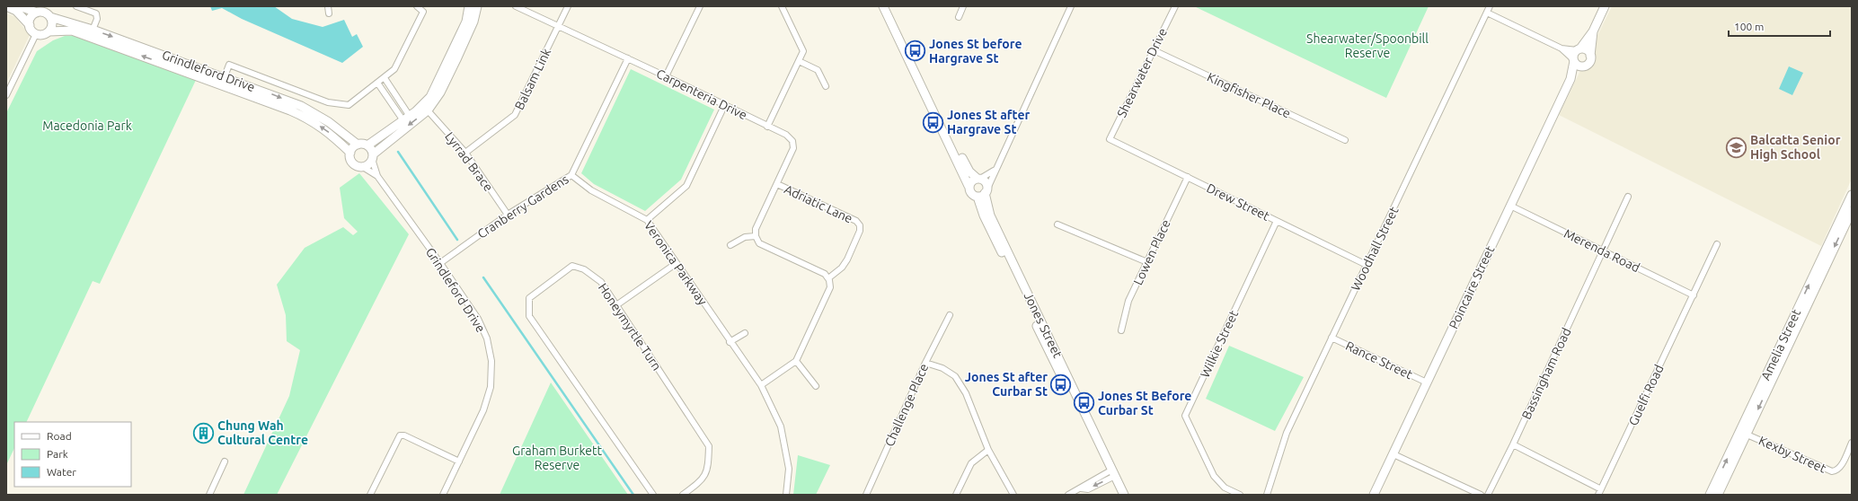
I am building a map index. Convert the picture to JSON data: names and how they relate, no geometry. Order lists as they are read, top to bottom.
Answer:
{
  "streets": {
    "street": [
      "Grindleford Drive",
      "Shearwater Drive",
      "Balsam Link",
      "Carpenteria Drive",
      "Kingfisher Place",
      "Lyrrad Brace",
      "Drew Street",
      "Adriatic Lane",
      "Cranberry Gardens",
      "Woodhall Street",
      "Merenda Road",
      "Lowen Place",
      "Veronica Parkway",
      "Poincaire Street",
      "Jones Street",
      "Honeymyrtle Turn",
      "Wilkie Street",
      "Amelia Street",
      "Rance Street",
      "Bassingham Road",
      "Guelfi Road",
      "Challenge Place",
      "Kexby Street"
    ]
  },
  "crossings": [
    ["Grindleford Drive", "Cranberry Gardens"],
    ["Shearwater Drive", "Kingfisher Place"],
    ["Shearwater Drive", "Drew Street"],
    ["Balsam Link", "Carpenteria Drive"],
    ["Balsam Link", "Lyrrad Brace"],
    ["Carpenteria Drive", "Adriatic Lane"],
    ["Carpenteria Drive", "Cranberry Gardens"],
    ["Lyrrad Brace", "Cranberry Gardens"],
    ["Drew Street", "Woodhall Street"],
    ["Drew Street", "Lowen Place"],
    ["Drew Street", "Wilkie Street"],
    ["Cranberry Gardens", "Veronica Parkway"],
    ["Woodhall Street", "Rance Street"],
    ["Merenda Road", "Poincaire Street"],
    ["Merenda Road", "Bassingham Road"],
    ["Merenda Road", "Guelfi Road"],
    ["Poincaire Street", "Rance Street"],
    ["Amelia Street", "Kexby Street"]
  ],
  "parks": ["Shearwater/Spoonbill Reserve", "Macedonia Park", "Graham Burkett Reserve"],
  "places": {
    "bus stop": [
      "Jones St before Hargrave St",
      "Jones St after Hargrave St",
      "Jones St after Curbar St",
      "Jones St Before Curbar St"
    ],
    "school or university": ["Balcatta Senior High School"],
    "building": ["Chung Wah Cultural Centre"]
  },
  "legend": ["Road", "Park", "Water"],
  "scale_bar": "100 m"
}
